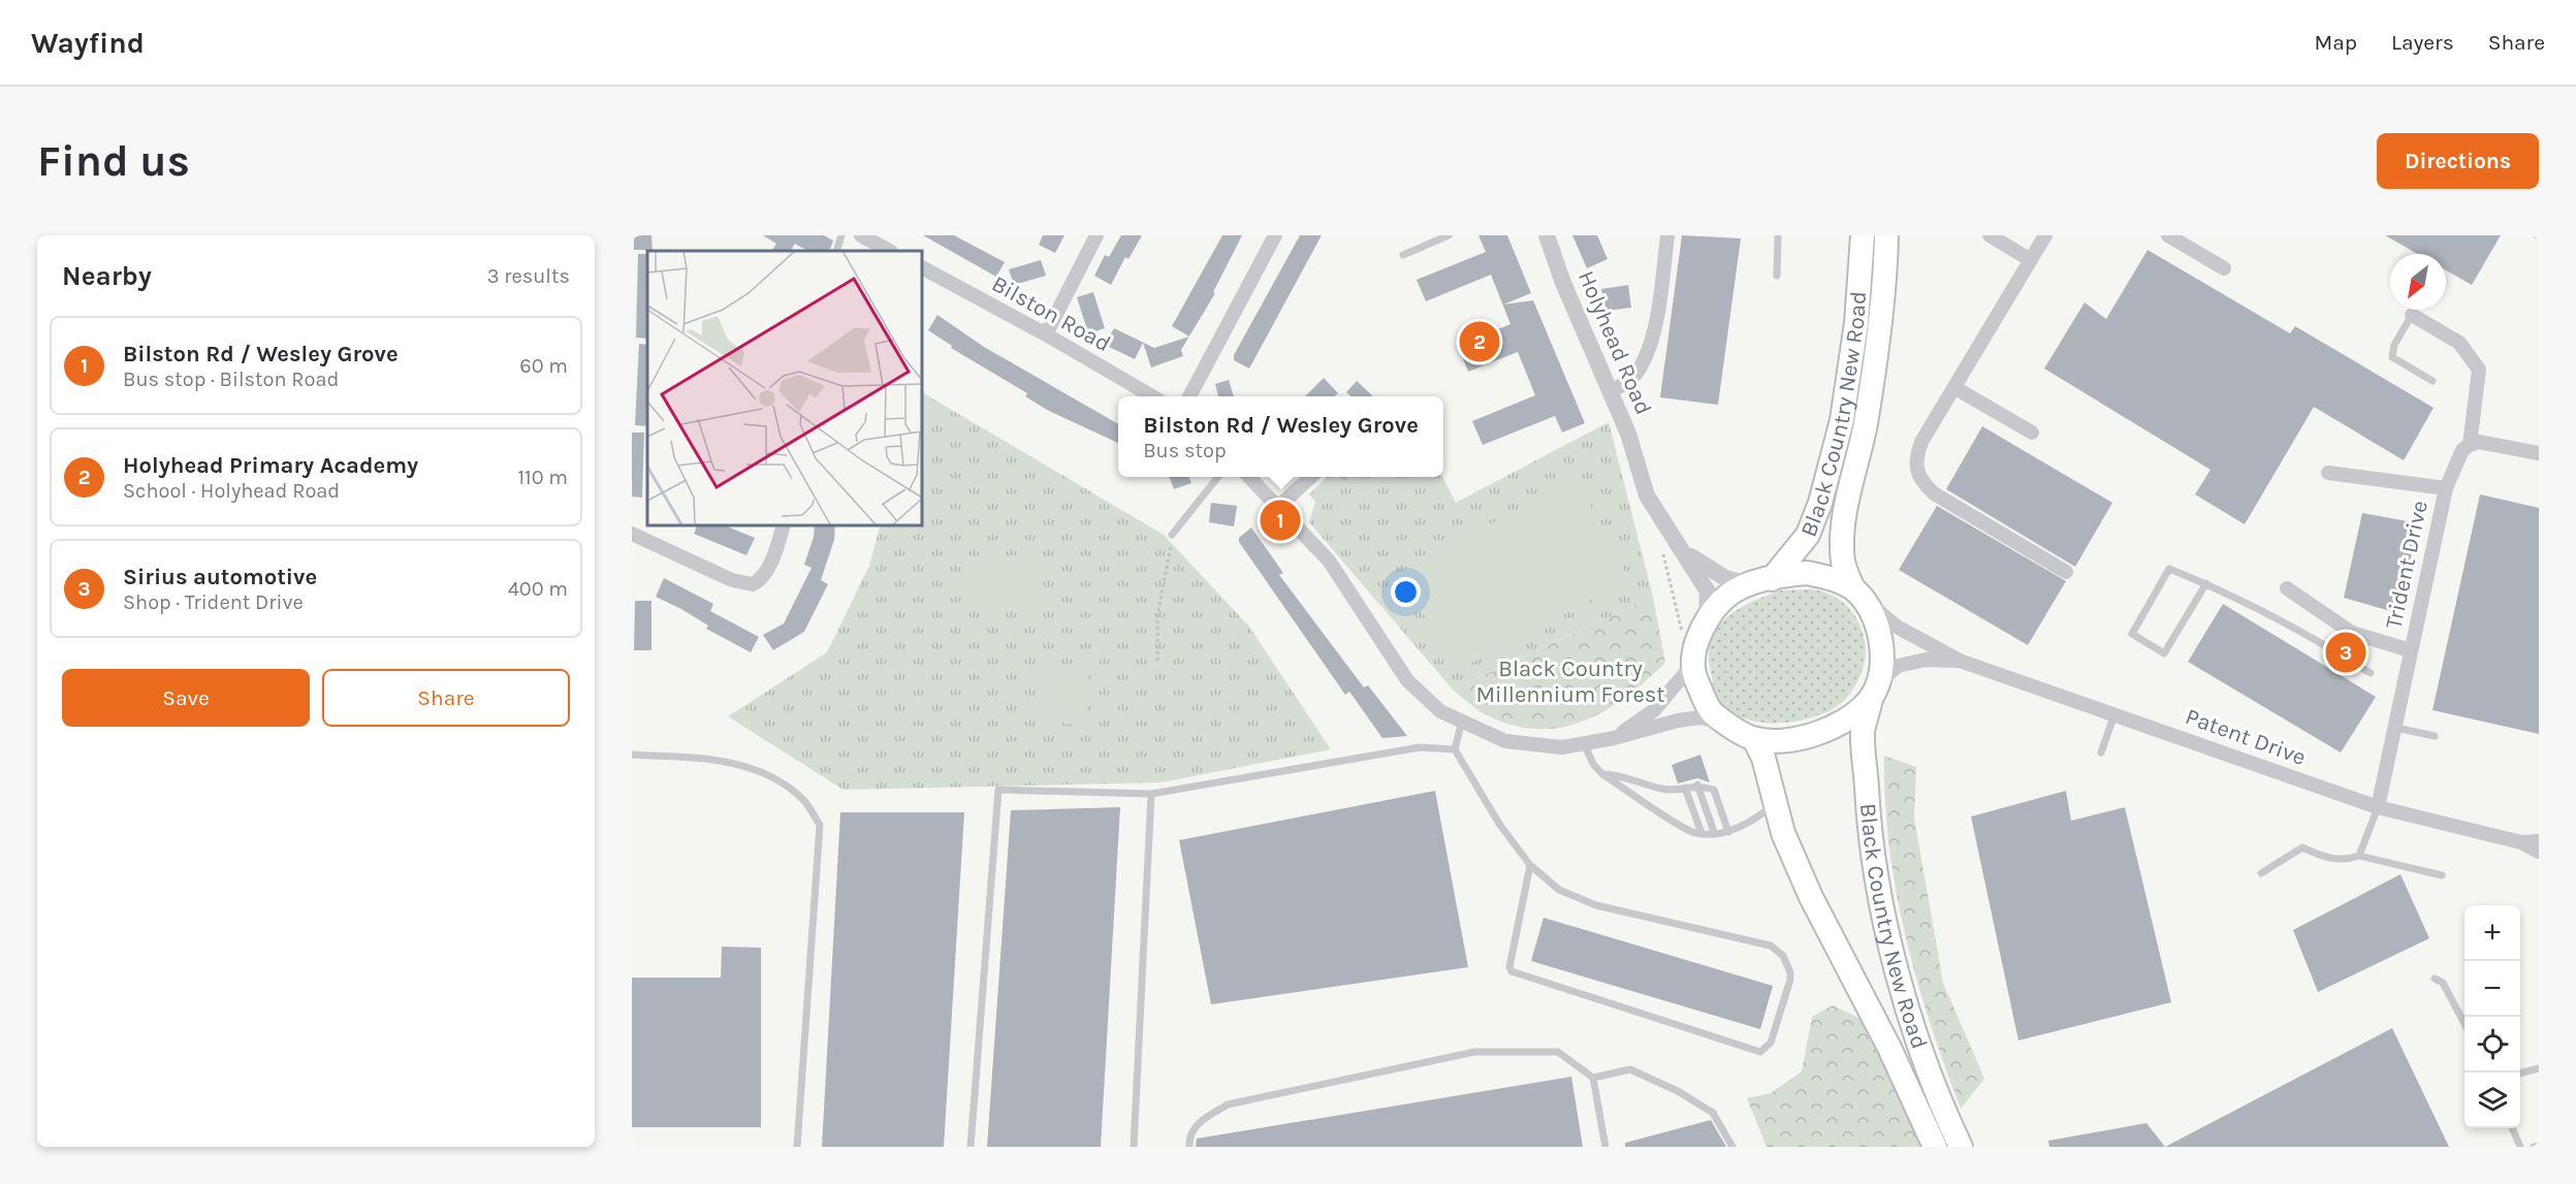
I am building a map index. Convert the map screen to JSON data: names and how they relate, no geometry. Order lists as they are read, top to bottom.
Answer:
{
  "streets": {
    "highway": ["Black Country New Road"],
    "street": [
      "Bilston Road",
      "Holyhead Road",
      "Trident Drive",
      "Patent Drive"
    ]
  },
  "crossings": [
    ["Holyhead Road", "Black Country New Road"],
    ["Holyhead Road", "Patent Drive"],
    ["Black Country New Road", "Patent Drive"],
    ["Trident Drive", "Patent Drive"]
  ],
  "parks": ["Black Country Millennium Forest"],
  "north": "bottom left",
  "page": {
    "header": "Wayfind",
    "nav": ["Map", "Layers", "Share"],
    "buttons": [
      "Directions",
      ["Save", "Share"]
    ],
    "title": "Find us",
    "heading": ["Nearby", "3 results"],
    "list": [
      {
        "mark": "1",
        "name": "Bilston Rd / Wesley Grove",
        "note": "Bus stop · Bilston Road",
        "value": "60 m"
      },
      {
        "mark": "2",
        "name": "Holyhead Primary Academy",
        "note": "School · Holyhead Road",
        "value": "110 m"
      },
      {
        "mark": "3",
        "name": "Sirius automotive",
        "note": "Shop · Trident Drive",
        "value": "400 m"
      }
    ],
    "pins": ["2", "1", "3"],
    "popup": ["Bilston Rd / Wesley Grove", "Bus stop"],
    "map_buttons": ["+", "−"]
  }
}
